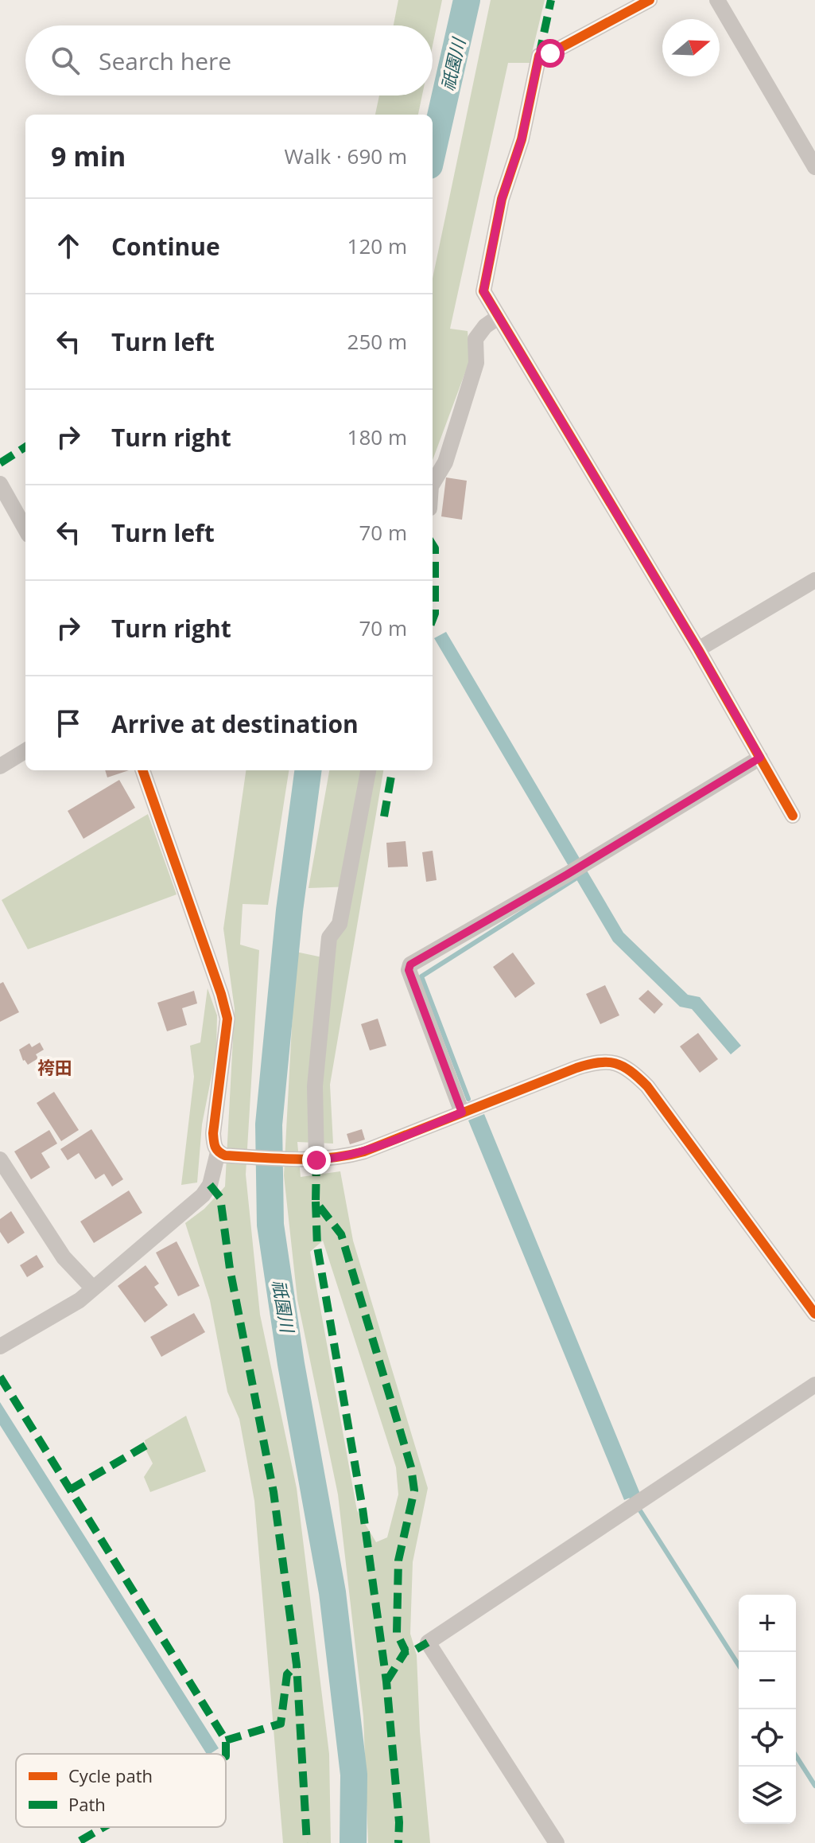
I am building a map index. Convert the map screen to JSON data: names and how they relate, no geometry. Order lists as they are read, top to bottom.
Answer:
{
  "districts": ["袴田"],
  "water": ["祇園川"],
  "legend": ["Cycle path", "Path"],
  "north": "right",
  "page": {
    "search": "Search here",
    "heading": ["9 min", "Walk · 690 m"],
    "list": [
      ["Continue", "120 m"],
      ["Turn left", "250 m"],
      ["Turn right", "180 m"],
      ["Turn left", "70 m"],
      ["Turn right", "70 m"],
      "Arrive at destination"
    ],
    "map_buttons": ["+", "−"]
  }
}
